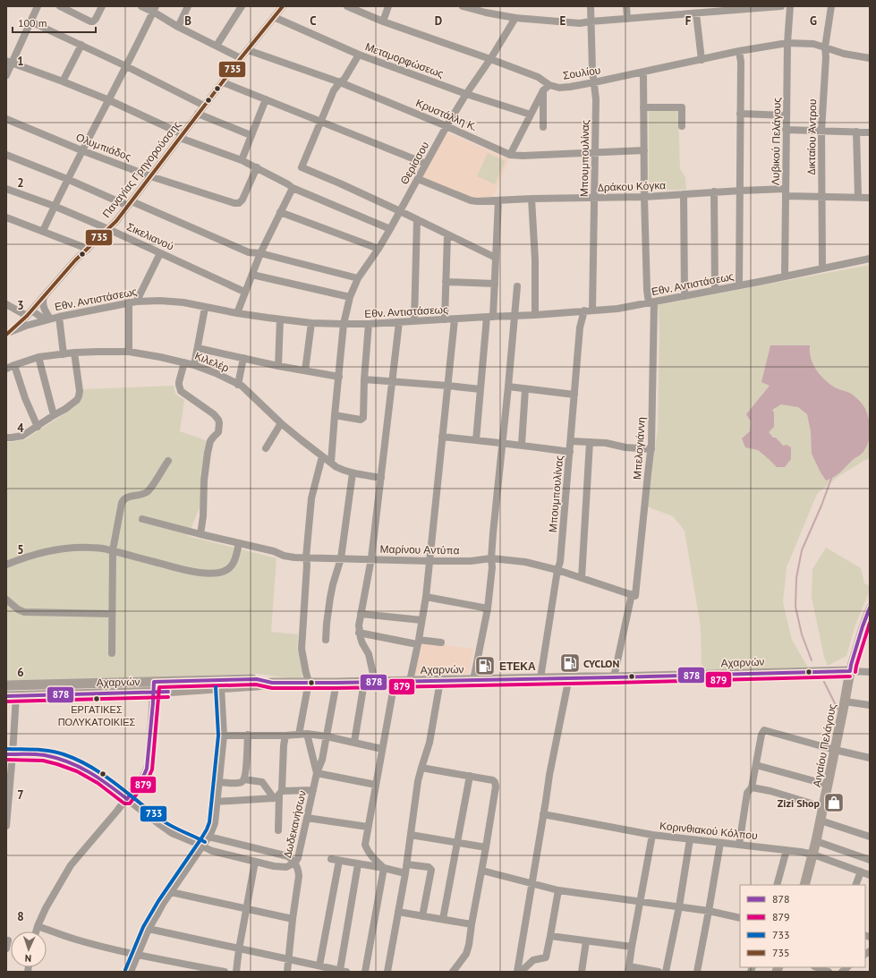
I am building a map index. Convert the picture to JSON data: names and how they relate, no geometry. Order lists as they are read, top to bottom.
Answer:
{
  "streets": {
    "main road": ["Αχαρνών", "Αιγαίου Πελάγους"],
    "street": [
      "Μεταμορφώσεως",
      "Σουλίου",
      "Κρυστάλλη Κ.",
      "Δικταίου Άντρου",
      "Λυβικού Πελάγους",
      "Ολυμπιάδος",
      "Μπουμπουλίνας",
      "Θερίσσου",
      "Παναγίας Γρηγορούσσης",
      "Δράκου Κόγκα",
      "Σικελιανού",
      "Εθν. Αντιστάσεως",
      "Κιλελέρ",
      "Μπελογιάννη",
      "Μαρίνου Αντύπα",
      "Δωδεκανήσων",
      "Κορινθιακού Κόλπου"
    ]
  },
  "crossings": [
    ["Μεταμορφώσεως", "Θερίσσου"],
    ["Μεταμορφώσεως", "Παναγίας Γρηγορούσσης"],
    ["Σουλίου", "Δικταίου Άντρου"],
    ["Σουλίου", "Λυβικού Πελάγους"],
    ["Σουλίου", "Μπουμπουλίνας"],
    ["Σουλίου", "Θερίσσου"],
    ["Σουλίου", "Μπελογιάννη"],
    ["Κρυστάλλη Κ.", "Μπουμπουλίνας"],
    ["Κρυστάλλη Κ.", "Θερίσσου"],
    ["Κρυστάλλη Κ.", "Παναγίας Γρηγορούσσης"],
    ["Κρυστάλλη Κ.", "Μπελογιάννη"],
    ["Δικταίου Άντρου", "Δράκου Κόγκα"],
    ["Δικταίου Άντρου", "Εθν. Αντιστάσεως"],
    ["Λυβικού Πελάγους", "Δράκου Κόγκα"],
    ["Λυβικού Πελάγους", "Εθν. Αντιστάσεως"],
    ["Ολυμπιάδος", "Παναγίας Γρηγορούσσης"],
    ["Μπουμπουλίνας", "Δράκου Κόγκα"],
    ["Μπουμπουλίνας", "Εθν. Αντιστάσεως"],
    ["Μπουμπουλίνας", "Μαρίνου Αντύπα"],
    ["Μπουμπουλίνας", "Αχαρνών"],
    ["Θερίσσου", "Δράκου Κόγκα"],
    ["Θερίσσου", "Εθν. Αντιστάσεως"],
    ["Θερίσσου", "Κιλελέρ"],
    ["Παναγίας Γρηγορούσσης", "Σικελιανού"],
    ["Παναγίας Γρηγορούσσης", "Εθν. Αντιστάσεως"],
    ["Δράκου Κόγκα", "Μπελογιάννη"],
    ["Εθν. Αντιστάσεως", "Μπελογιάννη"],
    ["Μπελογιάννη", "Μαρίνου Αντύπα"],
    ["Μπελογιάννη", "Αχαρνών"],
    ["Αχαρνών", "Αιγαίου Πελάγους"],
    ["Αχαρνών", "Δωδεκανήσων"],
    ["Αιγαίου Πελάγους", "Κορινθιακού Κόλπου"]
  ],
  "places": {
    "fuel station": ["CYCLON", "ΕΤΕΚΑ"],
    "other": ["ΕΡΓΑΤΙΚΕΣ ΠΟΛΥΚΑΤΟΙΚΙΕΣ"],
    "shop": ["Zizi Shop"]
  },
  "lines": [
    "transit line 735",
    "transit line 878",
    "transit line 879",
    "transit line 733"
  ],
  "legend": [
    "878",
    "879",
    "733",
    "735"
  ],
  "scale_bar": "100 m",
  "north": "bottom",
  "grid": {
    "columns": [
      "B",
      "C",
      "D",
      "E",
      "F",
      "G"
    ],
    "rows": [
      "1",
      "2",
      "3",
      "4",
      "5",
      "6",
      "7",
      "8"
    ]
  }
}
